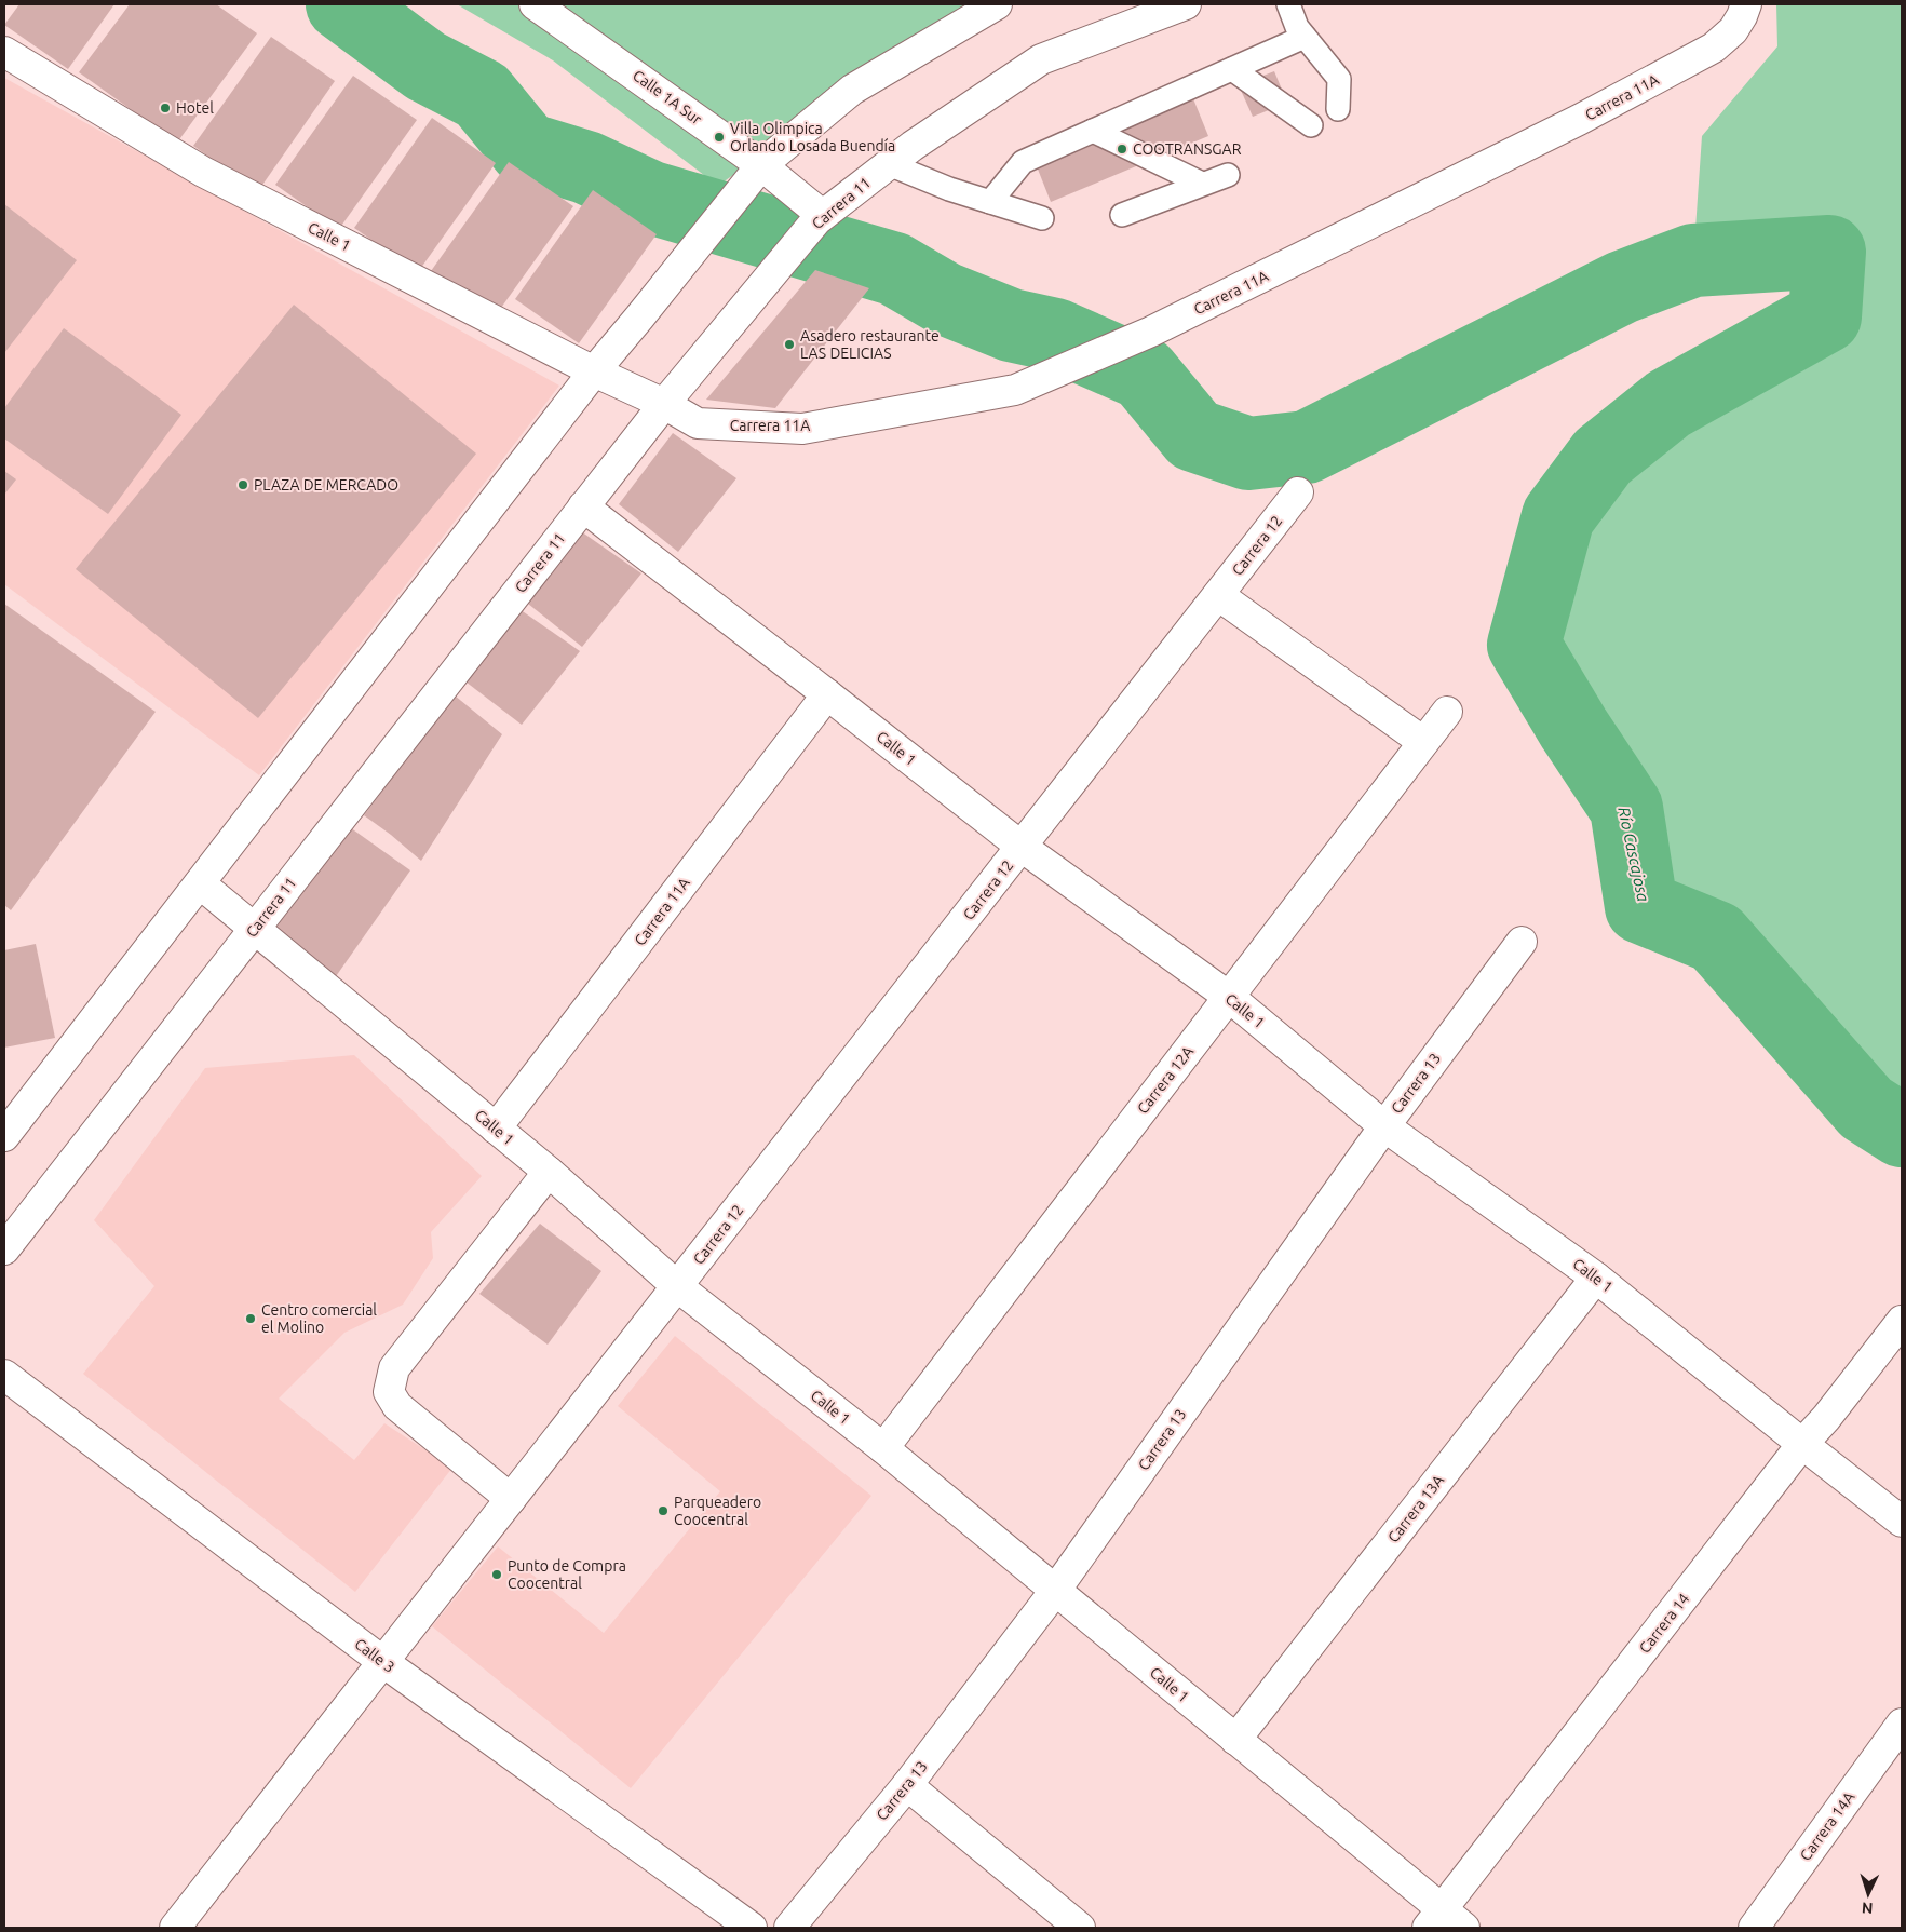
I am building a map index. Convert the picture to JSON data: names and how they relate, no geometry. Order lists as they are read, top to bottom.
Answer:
{
  "streets": {
    "street": [
      "Calle 1A Sur",
      "Carrera 11A",
      "Carrera 11",
      "Calle 1",
      "Carrera 12",
      "Carrera 12A",
      "Carrera 13",
      "Carrera 13A",
      "Carrera 14",
      "Calle 3",
      "Carrera 14A"
    ]
  },
  "crossings": [
    ["Calle 1A Sur", "Carrera 11"],
    ["Carrera 11A", "Carrera 11"],
    ["Carrera 11A", "Calle 1"],
    ["Carrera 11", "Calle 1"],
    ["Calle 1", "Carrera 12"],
    ["Calle 1", "Carrera 12A"],
    ["Calle 1", "Carrera 13"],
    ["Calle 1", "Carrera 13A"],
    ["Calle 1", "Carrera 14"],
    ["Carrera 12", "Calle 3"]
  ],
  "water": ["Río Cascajosa"],
  "places": [
    "Hotel",
    "Villa Olimpica Orlando Losada Buendía",
    "COOTRANSGAR",
    "Asadero restaurante LAS DELICIAS",
    "PLAZA DE MERCADO",
    "Centro comercial el Molino",
    "Parqueadero Coocentral",
    "Punto de Compra Coocentral"
  ],
  "north": "bottom"
}
